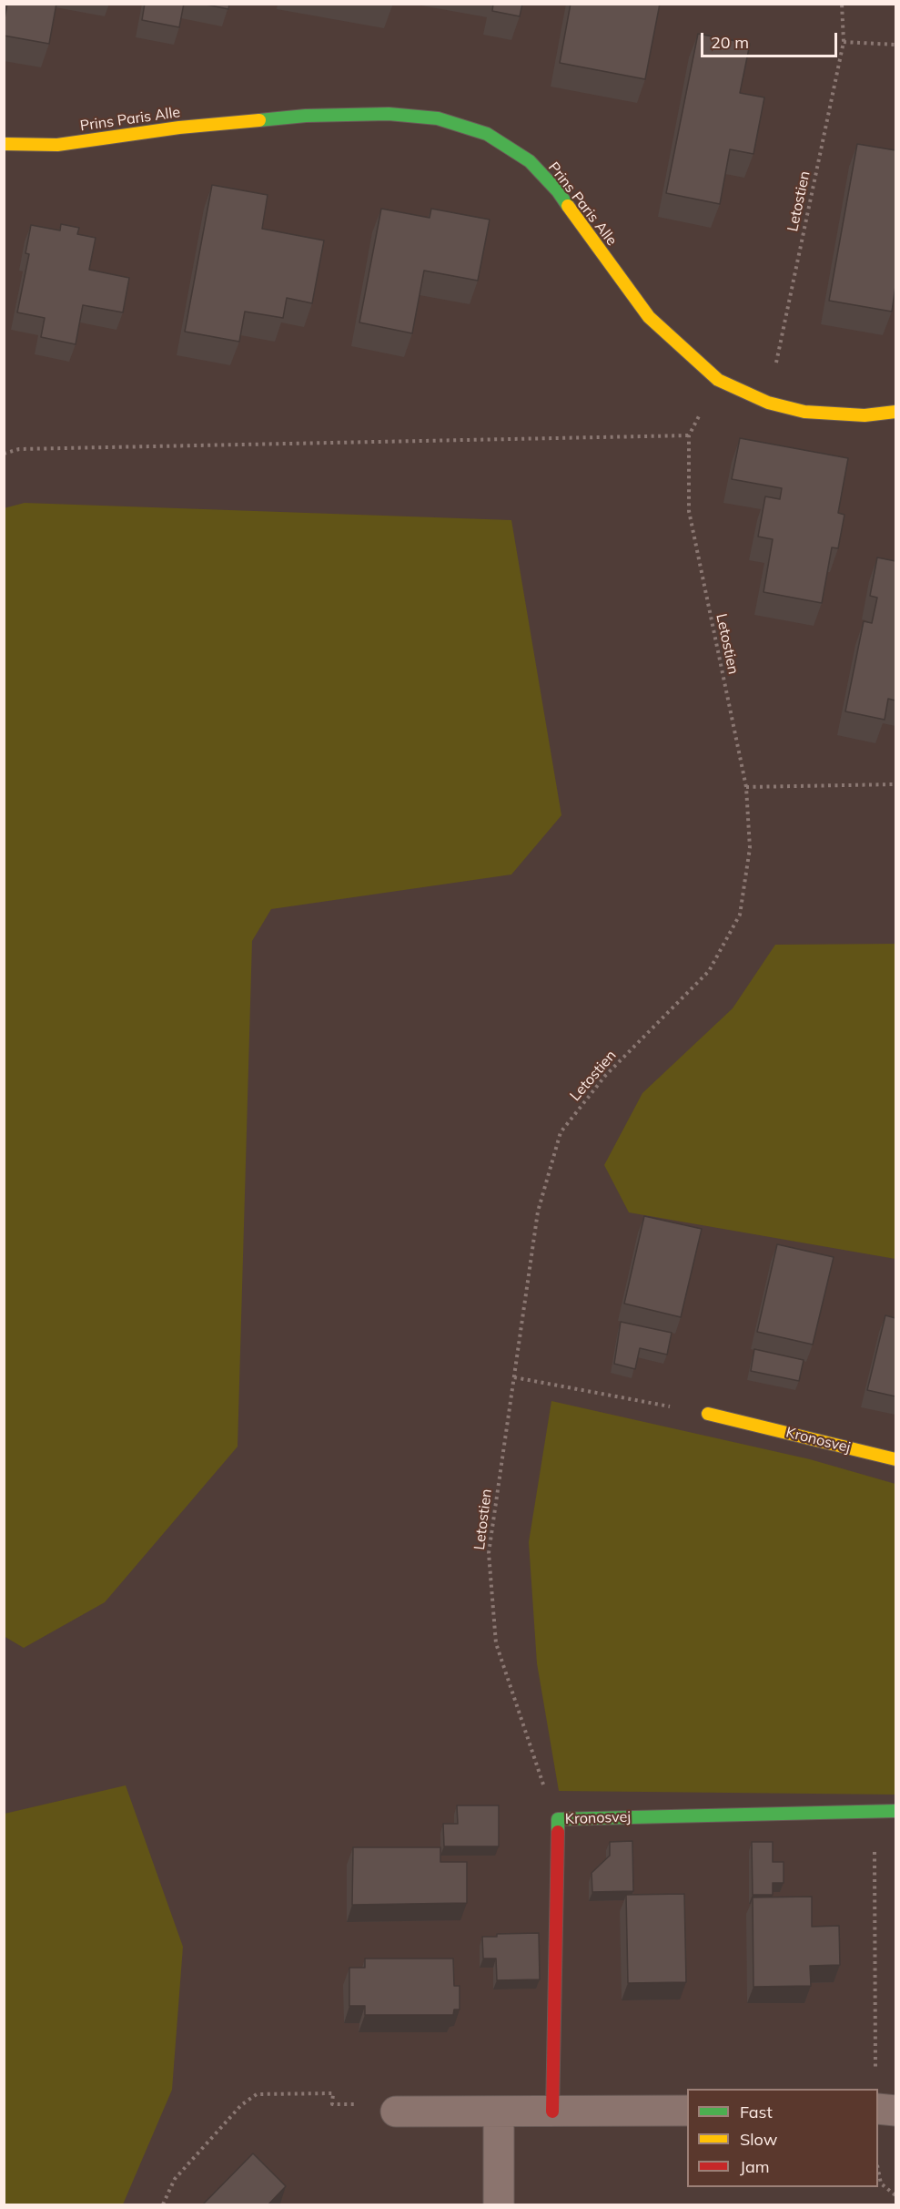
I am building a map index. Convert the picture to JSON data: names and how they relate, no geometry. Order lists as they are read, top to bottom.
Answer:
{
  "streets": {
    "street": ["Prins Paris Alle", "Kronosvej"],
    "path": ["Letostien"]
  },
  "crossings": [
    ["Prins Paris Alle", "Letostien"],
    ["Letostien", "Kronosvej"]
  ],
  "legend": ["Fast", "Slow", "Jam"],
  "scale_bar": "20 m"
}
